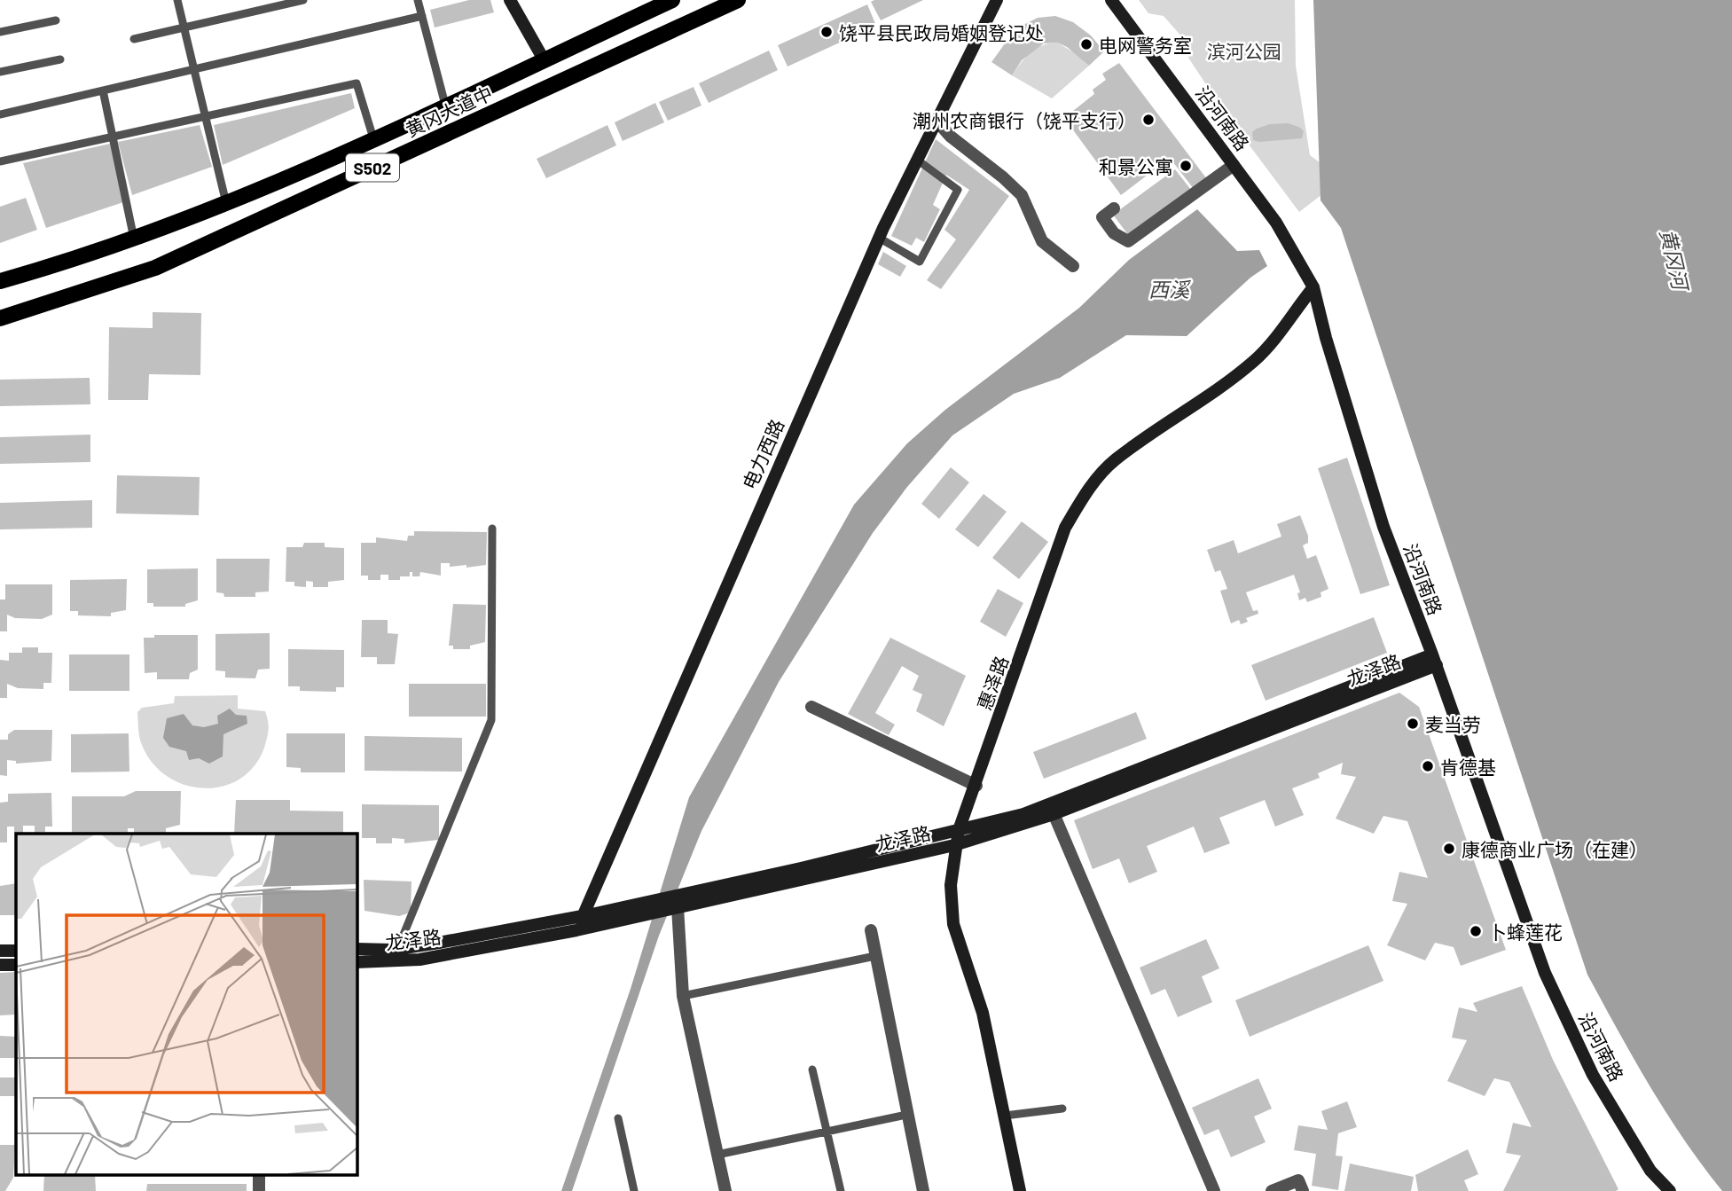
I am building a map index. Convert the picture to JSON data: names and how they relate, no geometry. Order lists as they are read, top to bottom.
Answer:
{
  "streets": {
    "main road": [
      "黄冈大道中",
      "沿河南路",
      "S502",
      "电力西路",
      "龙泽路",
      "惠泽路"
    ]
  },
  "crossings": [
    ["沿河南路", "龙泽路"],
    ["沿河南路", "惠泽路"],
    ["电力西路", "龙泽路"],
    ["龙泽路", "惠泽路"]
  ],
  "water": ["黄冈河", "西溪"],
  "parks": ["滨河公园"],
  "places": [
    "饶平县民政局婚姻登记处",
    "电网警务室",
    "潮州农商银行（饶平支行）",
    "和景公寓",
    "麦当劳",
    "肯德基",
    "康德商业广场（在建）",
    "卜蜂莲花"
  ]
}
